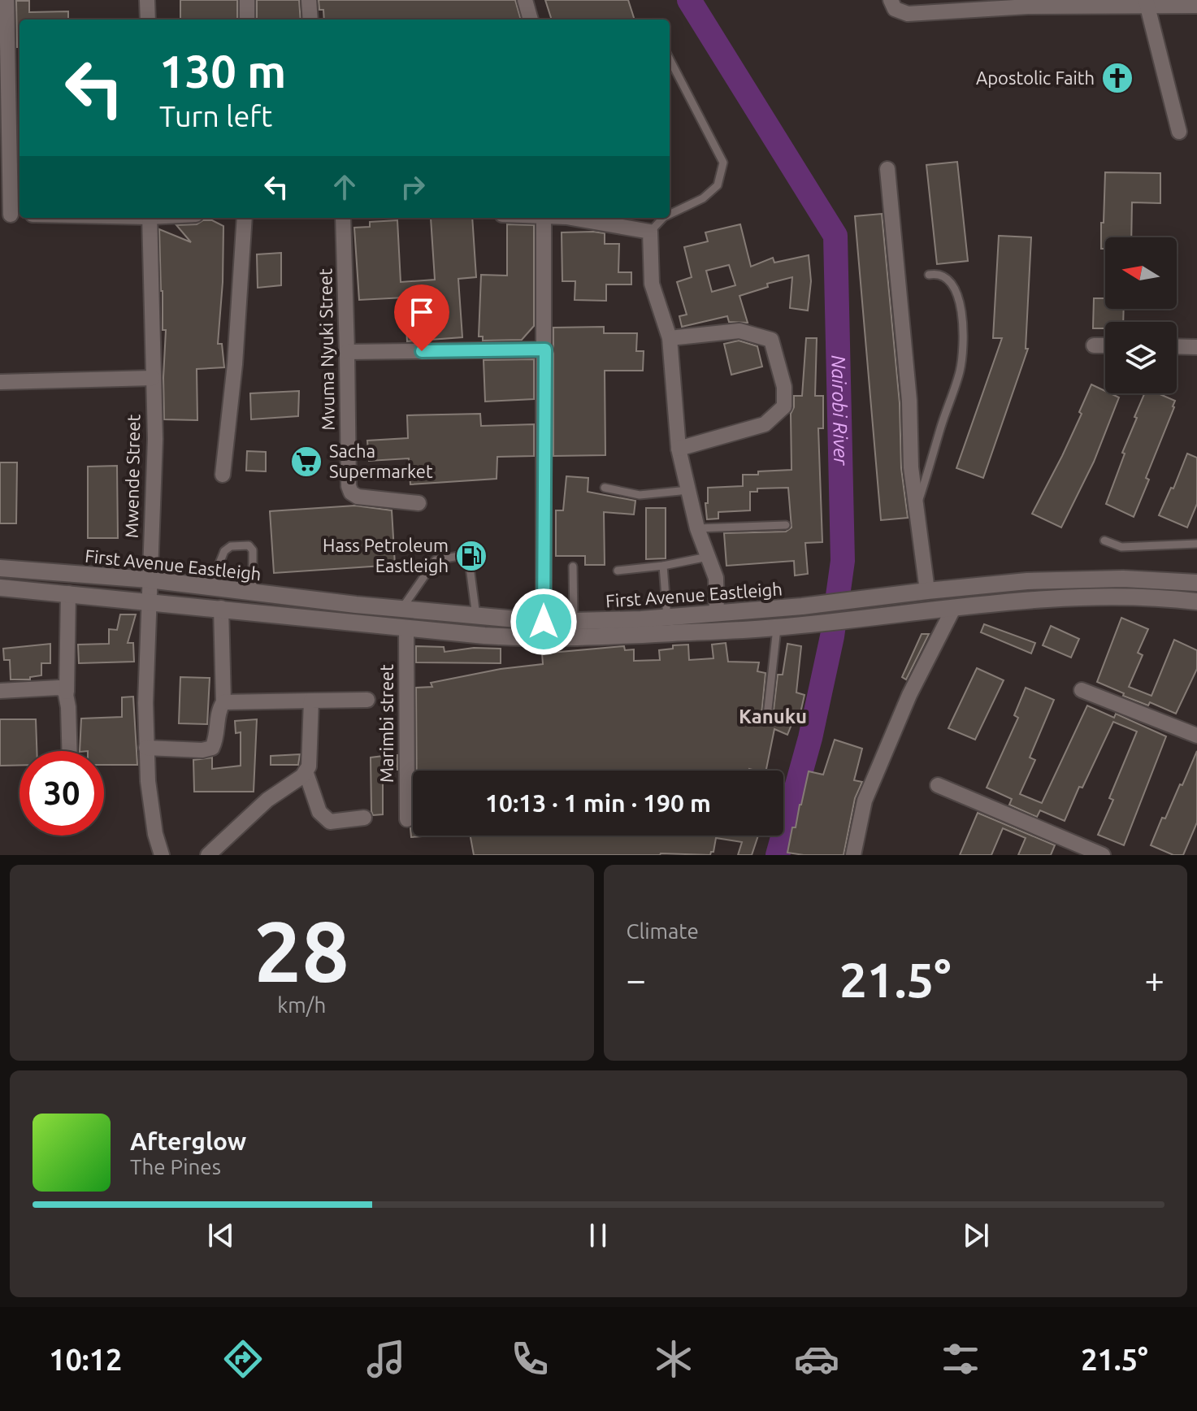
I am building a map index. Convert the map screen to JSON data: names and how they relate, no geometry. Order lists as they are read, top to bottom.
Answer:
{
  "streets": {
    "main road": ["First Avenue Eastleigh"],
    "street": ["Mvuma Nyuki Street", "Mwende Street", "Marimbi street"]
  },
  "crossings": [
    ["Mwende Street", "First Avenue Eastleigh"],
    ["First Avenue Eastleigh", "Marimbi street"]
  ],
  "districts": ["Kanuku"],
  "water": ["Nairobi River"],
  "places": {
    "church": ["Apostolic Faith"],
    "supermarket": ["Sacha Supermarket"],
    "fuel station": ["Hass Petroleum Eastleigh"]
  },
  "north": "left",
  "page": {
    "turn": ["130 m", "Turn left"],
    "limit": "30",
    "trip": "10:13 · 1 min · 190 m",
    "tile": [
      ["28", "km/h"],
      "Climate"
    ],
    "heat": ["−", "21.5°", "+"],
    "song": ["Afterglow", "The Pines"],
    "tabs": ["10:12", "21.5°"]
  }
}
